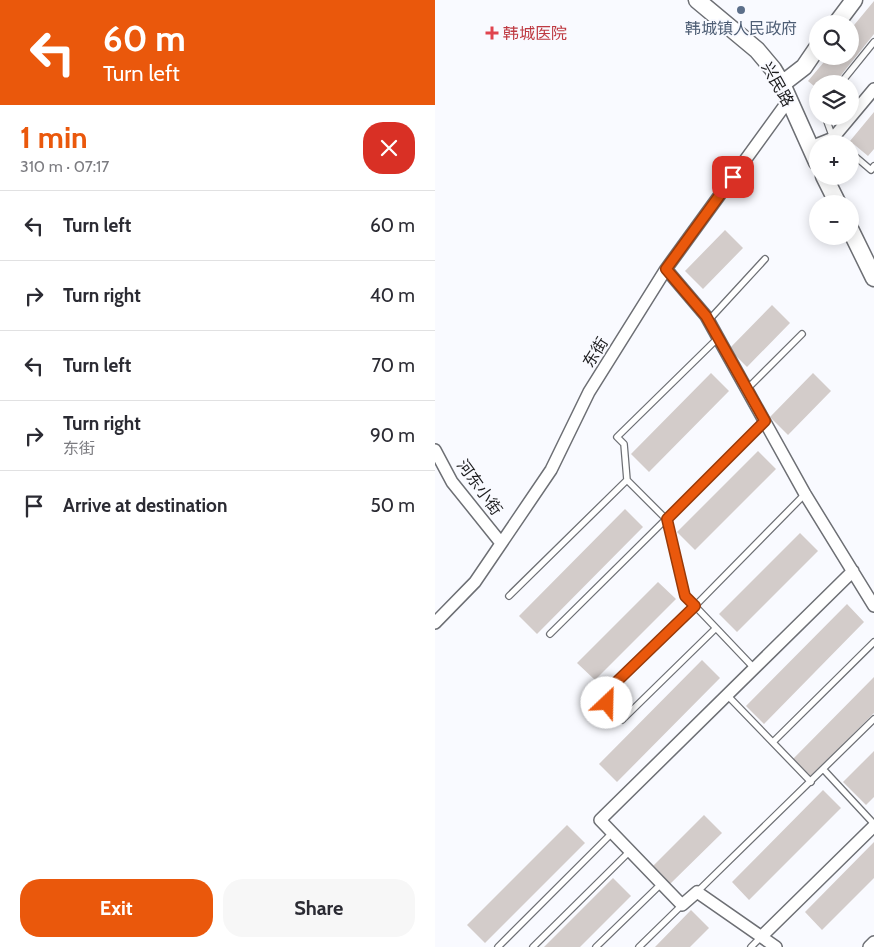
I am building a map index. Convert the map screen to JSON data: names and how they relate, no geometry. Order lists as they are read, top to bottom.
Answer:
{
  "streets": {
    "main road": ["兴民路"],
    "street": ["东街", "河东小街"]
  },
  "crossings": [
    ["兴民路", "东街"],
    ["东街", "河东小街"]
  ],
  "places": {
    "other": ["韩城镇人民政府"],
    "health": ["韩城医院"]
  },
  "page": {
    "turn": ["60 m", "Turn left"],
    "map_buttons": ["+", "−"],
    "heading": ["1 min", "310 m · 07:17"],
    "list": [
      {
        "name": "Turn left",
        "value": "60 m"
      },
      {
        "name": "Turn right",
        "value": "40 m"
      },
      {
        "name": "Turn left",
        "value": "70 m"
      },
      {
        "name": "Turn right",
        "note": "东街",
        "value": "90 m"
      },
      {
        "name": "Arrive at destination",
        "value": "50 m"
      }
    ],
    "buttons": ["Exit", "Share"]
  }
}
